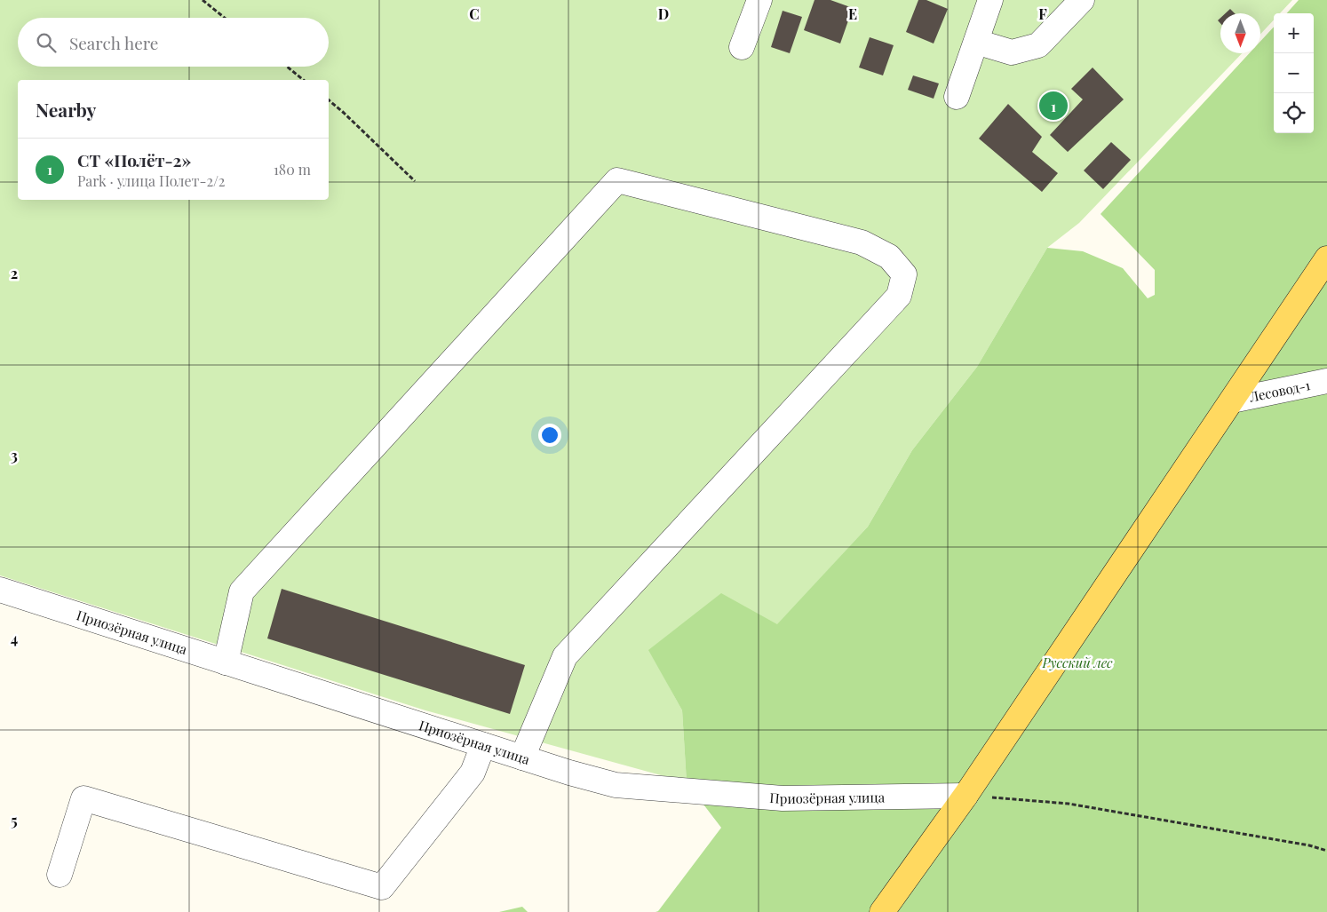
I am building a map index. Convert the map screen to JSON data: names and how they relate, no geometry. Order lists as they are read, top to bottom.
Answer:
{
  "streets": {
    "street": ["Лесовод-1", "Приозёрная улица"]
  },
  "parks": ["Русский лес"],
  "north": "bottom",
  "page": {
    "map_buttons": ["+", "−"],
    "search": "Search here",
    "heading": "Nearby",
    "pins": "1",
    "list": [
      {
        "mark": "1",
        "name": "СТ «Полёт-2»",
        "note": "Park · улица Полет-2/2",
        "value": "180 m"
      }
    ]
  },
  "grid": {
    "columns": [
      "C",
      "D",
      "E",
      "F"
    ],
    "rows": [
      "2",
      "3",
      "4",
      "5"
    ]
  }
}
